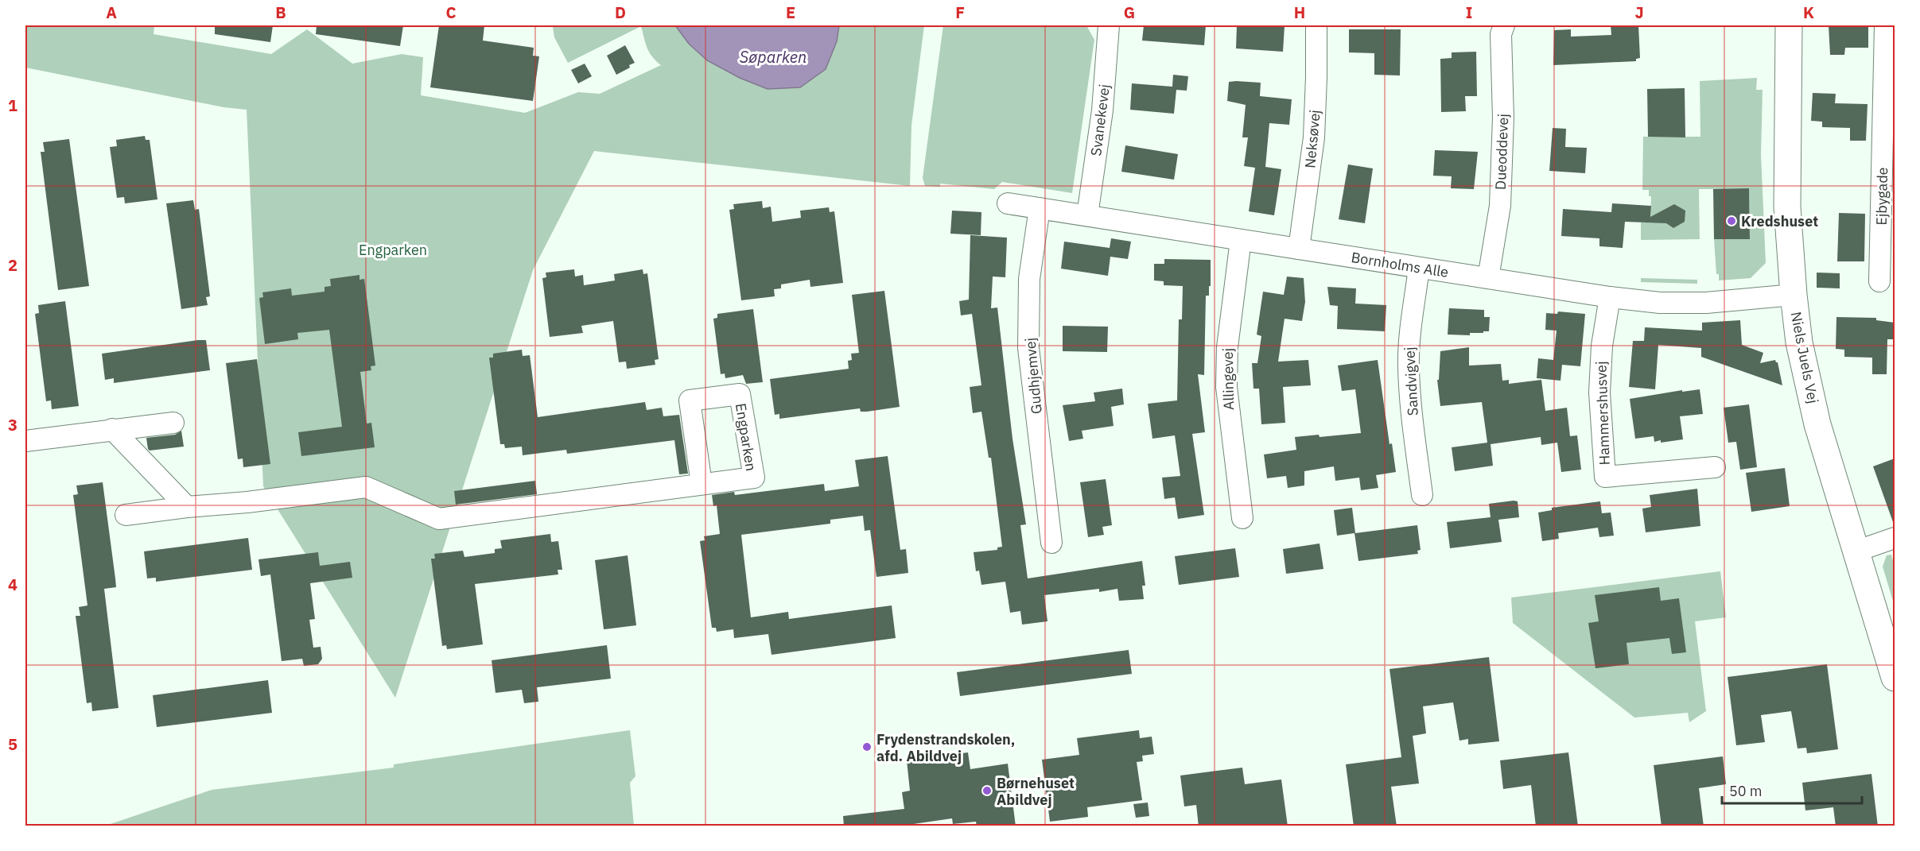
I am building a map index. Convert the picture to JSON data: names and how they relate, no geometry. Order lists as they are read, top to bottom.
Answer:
{
  "streets": {
    "street": [
      "Svanekevej",
      "Neksøvej",
      "Dueoddevej",
      "Ejbygade",
      "Bornholms Alle",
      "Niels Juels Vej",
      "Gudhjemvej",
      "Allingevej",
      "Sandvigvej",
      "Hammershusvej",
      "Engparken"
    ]
  },
  "crossings": [
    ["Svanekevej", "Bornholms Alle"],
    ["Neksøvej", "Bornholms Alle"],
    ["Dueoddevej", "Bornholms Alle"],
    ["Bornholms Alle", "Niels Juels Vej"],
    ["Bornholms Alle", "Gudhjemvej"],
    ["Bornholms Alle", "Allingevej"],
    ["Bornholms Alle", "Sandvigvej"],
    ["Bornholms Alle", "Hammershusvej"]
  ],
  "water": ["Søparken"],
  "parks": ["Engparken"],
  "places": ["Kredshuset", "Frydenstrandskolen, afd. Abildvej", "Børnehuset Abildvej"],
  "scale_bar": "50 m",
  "grid": {
    "columns": [
      "A",
      "B",
      "C",
      "D",
      "E",
      "F",
      "G",
      "H",
      "I",
      "J",
      "K"
    ],
    "rows": [
      "1",
      "2",
      "3",
      "4",
      "5"
    ]
  }
}
